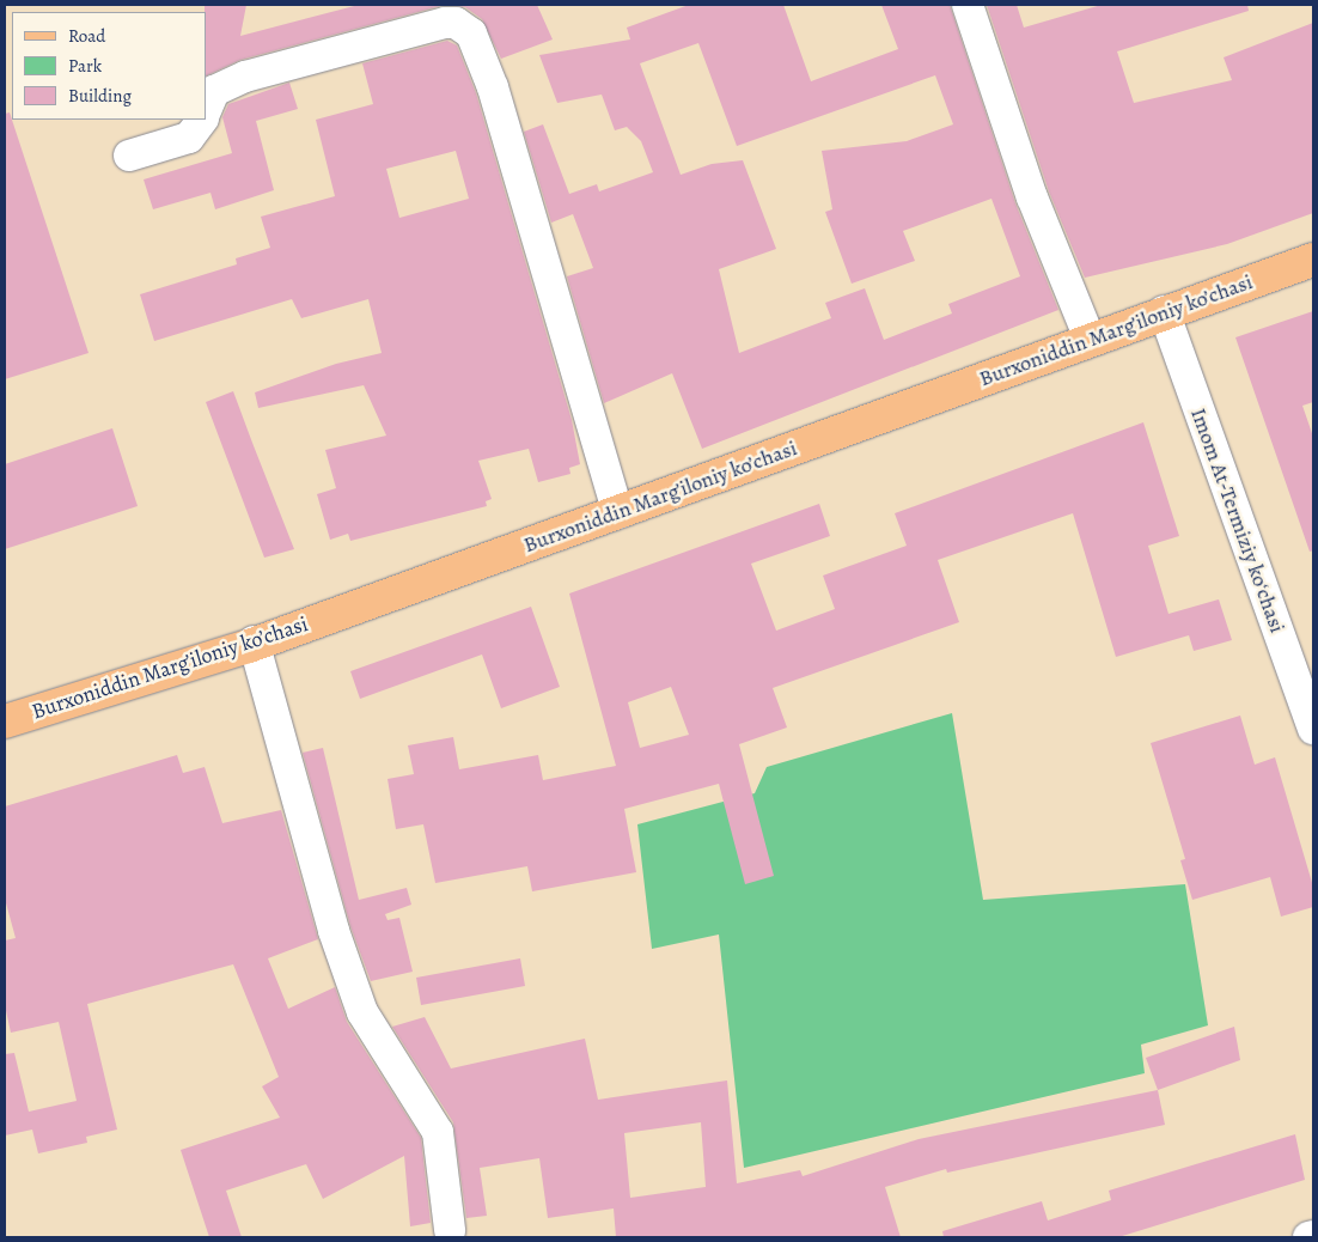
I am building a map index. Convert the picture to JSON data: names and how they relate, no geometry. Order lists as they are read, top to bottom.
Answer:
{
  "streets": {
    "main road": ["Burxoniddin Marg’iloniy ko’chasi"],
    "street": ["Imom At-Termiziy koʻchasi"]
  },
  "crossings": [
    ["Burxoniddin Marg’iloniy ko’chasi", "Imom At-Termiziy koʻchasi"]
  ],
  "legend": ["Road", "Park", "Building"]
}
